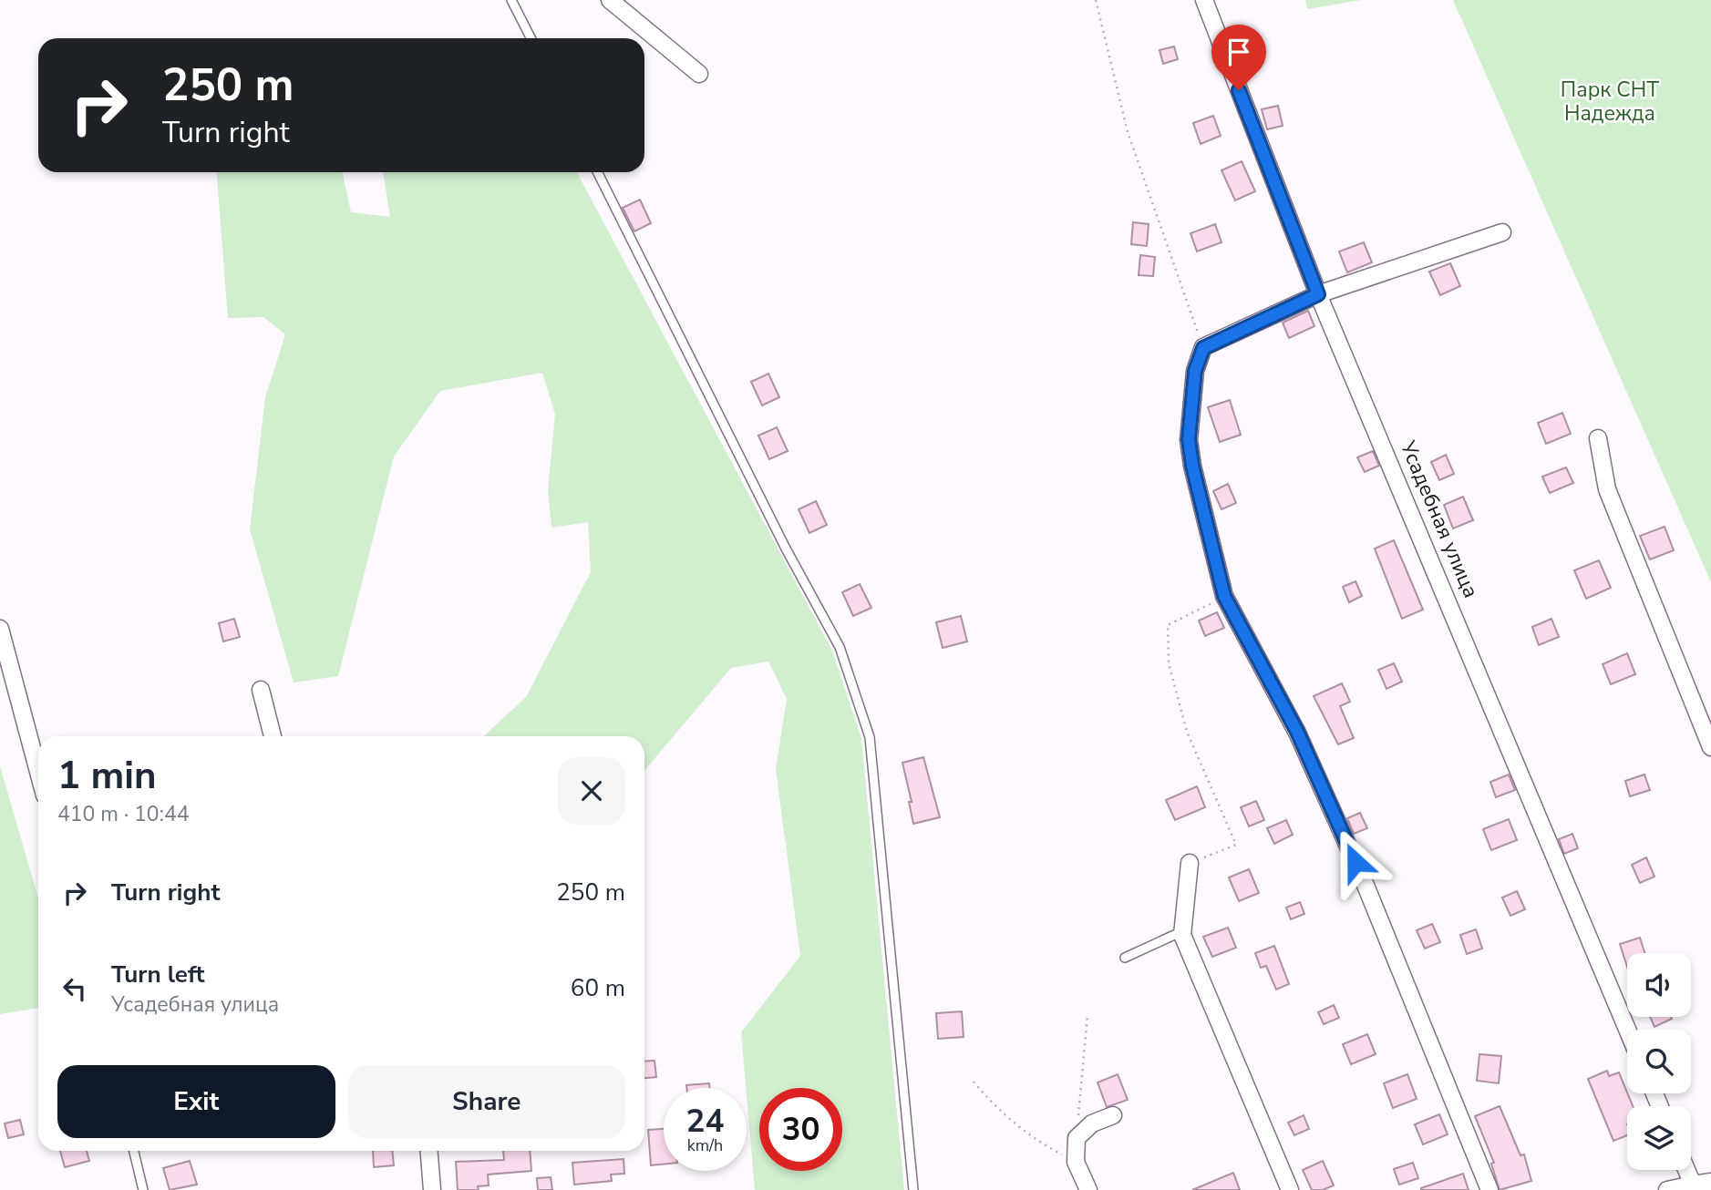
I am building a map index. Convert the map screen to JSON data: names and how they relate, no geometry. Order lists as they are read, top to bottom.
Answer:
{
  "streets": {
    "street": ["Усадебная улица"]
  },
  "parks": ["Парк СНТ Надежда"],
  "page": {
    "turn": ["250 m", "Turn right"],
    "heading": ["1 min", "410 m · 10:44"],
    "list": [
      {
        "name": "Turn right",
        "value": "250 m"
      },
      {
        "name": "Turn left",
        "note": "Усадебная улица",
        "value": "60 m"
      }
    ],
    "buttons": ["Exit", "Share"],
    "speed": "24 km/h",
    "limit": "30"
  }
}
